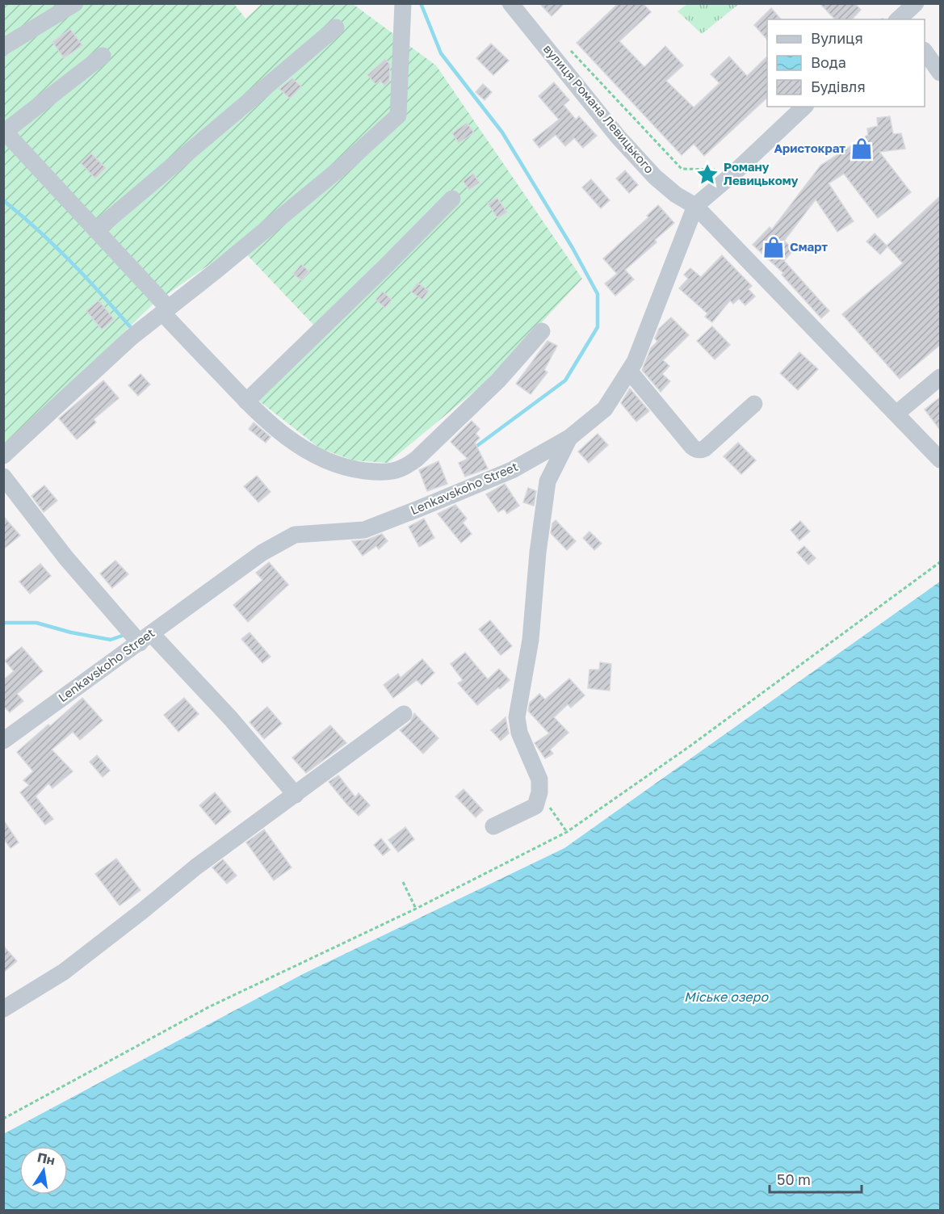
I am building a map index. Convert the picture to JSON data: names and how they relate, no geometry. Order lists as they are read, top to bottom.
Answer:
{
  "streets": {
    "street": ["вулиця Романа Левицького", "Lenkavskoho Street"]
  },
  "crossings": [
    ["вулиця Романа Левицького", "Lenkavskoho Street"]
  ],
  "water": ["Міське озеро"],
  "places": {
    "shop": ["Аристократ", "Смарт"],
    "place": ["Роману Левицькому"]
  },
  "legend": ["Вулиця", "Вода", "Будівля"],
  "scale_bar": "50 m",
  "north": "top"
}
